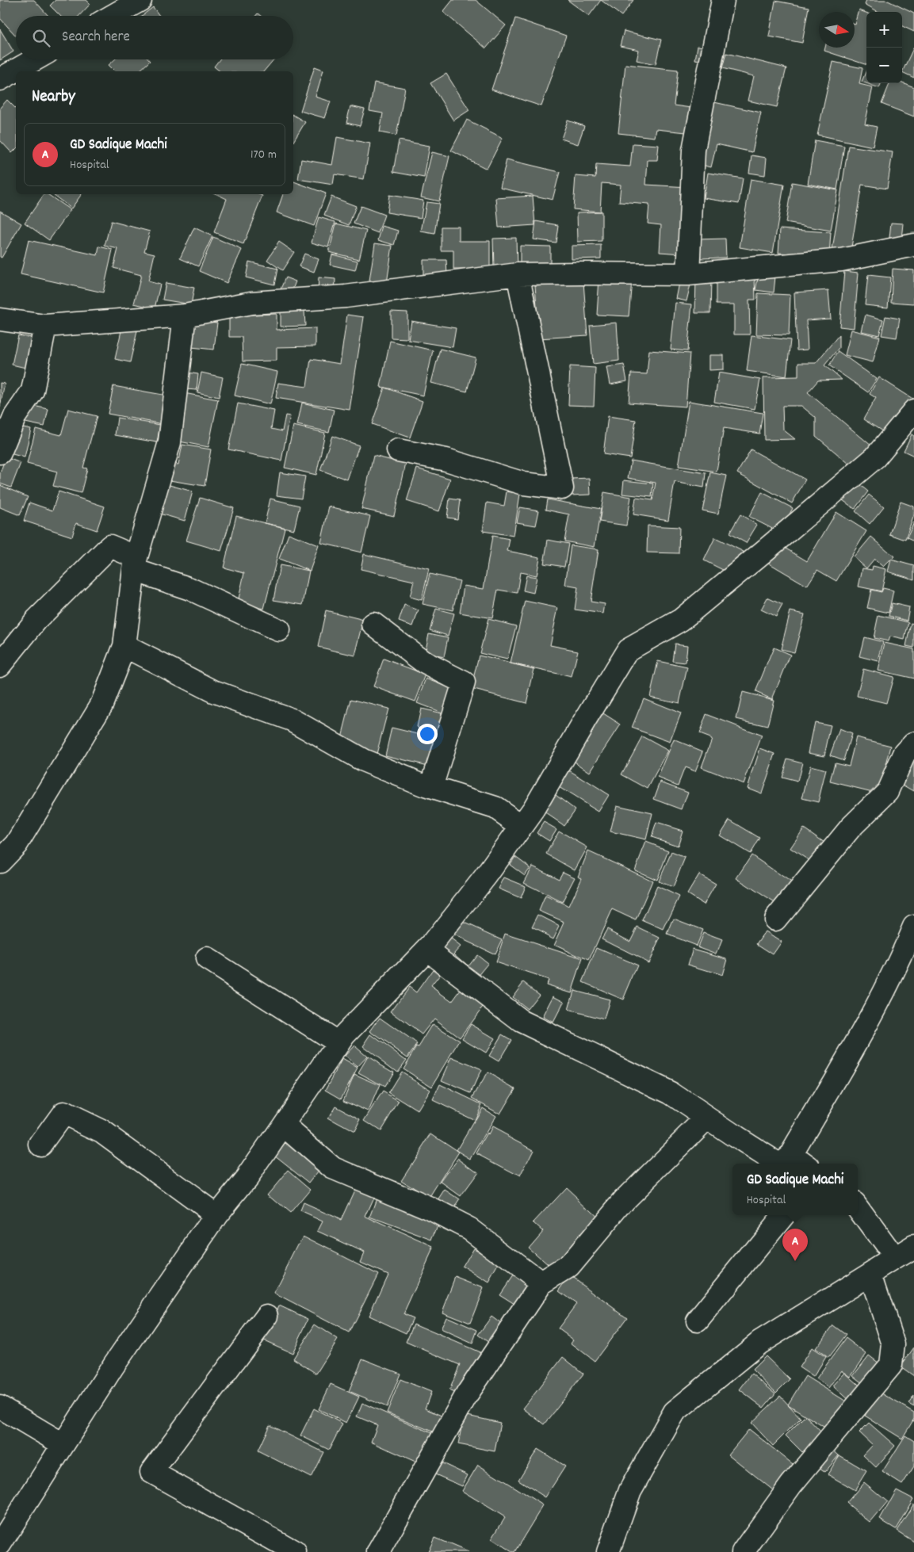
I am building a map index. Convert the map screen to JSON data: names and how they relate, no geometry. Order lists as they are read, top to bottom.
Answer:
{
  "north": "right",
  "page": {
    "map_buttons": ["+", "−"],
    "search": "Search here",
    "heading": "Nearby",
    "list": [
      {
        "mark": "A",
        "name": "GD Sadique Machi",
        "note": "Hospital",
        "value": "170 m"
      }
    ],
    "popup": ["GD Sadique Machi", "Hospital"],
    "pins": "A"
  }
}
